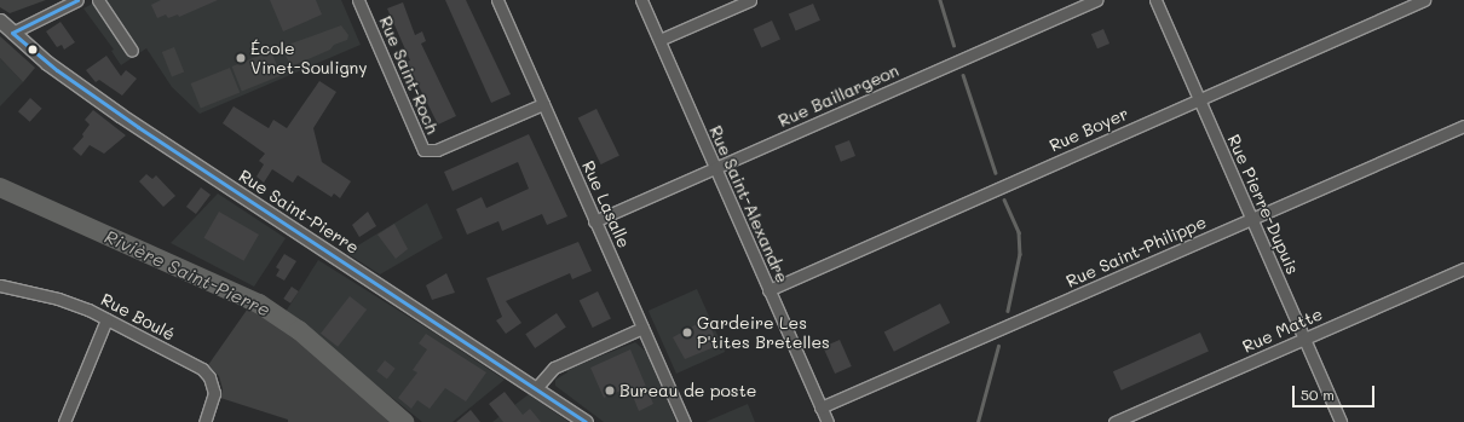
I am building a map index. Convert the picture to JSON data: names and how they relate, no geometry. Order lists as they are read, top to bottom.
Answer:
{
  "streets": {
    "main road": ["Rue Saint-Pierre"],
    "street": [
      "Rue Saint-Roch",
      "Rue Baillargeon",
      "Rue Boyer",
      "Rue Lasalle",
      "Rue Saint-Alexandre",
      "Rue Pierre-Dupuis",
      "Rue Saint-Philippe",
      "Rue Boulé",
      "Rue Matte"
    ]
  },
  "crossings": [
    ["Rue Saint-Roch", "Rue Lasalle"],
    ["Rue Baillargeon", "Rue Lasalle"],
    ["Rue Baillargeon", "Rue Saint-Alexandre"],
    ["Rue Boyer", "Rue Saint-Alexandre"],
    ["Rue Boyer", "Rue Pierre-Dupuis"],
    ["Rue Saint-Alexandre", "Rue Saint-Philippe"],
    ["Rue Pierre-Dupuis", "Rue Saint-Philippe"],
    ["Rue Pierre-Dupuis", "Rue Matte"]
  ],
  "water": ["Rivière Saint-Pierre"],
  "places": ["École Vinet-Souligny", "Gardeire Les P'tites Bretelles", "Bureau de poste"],
  "scale_bar": "50 m"
}
